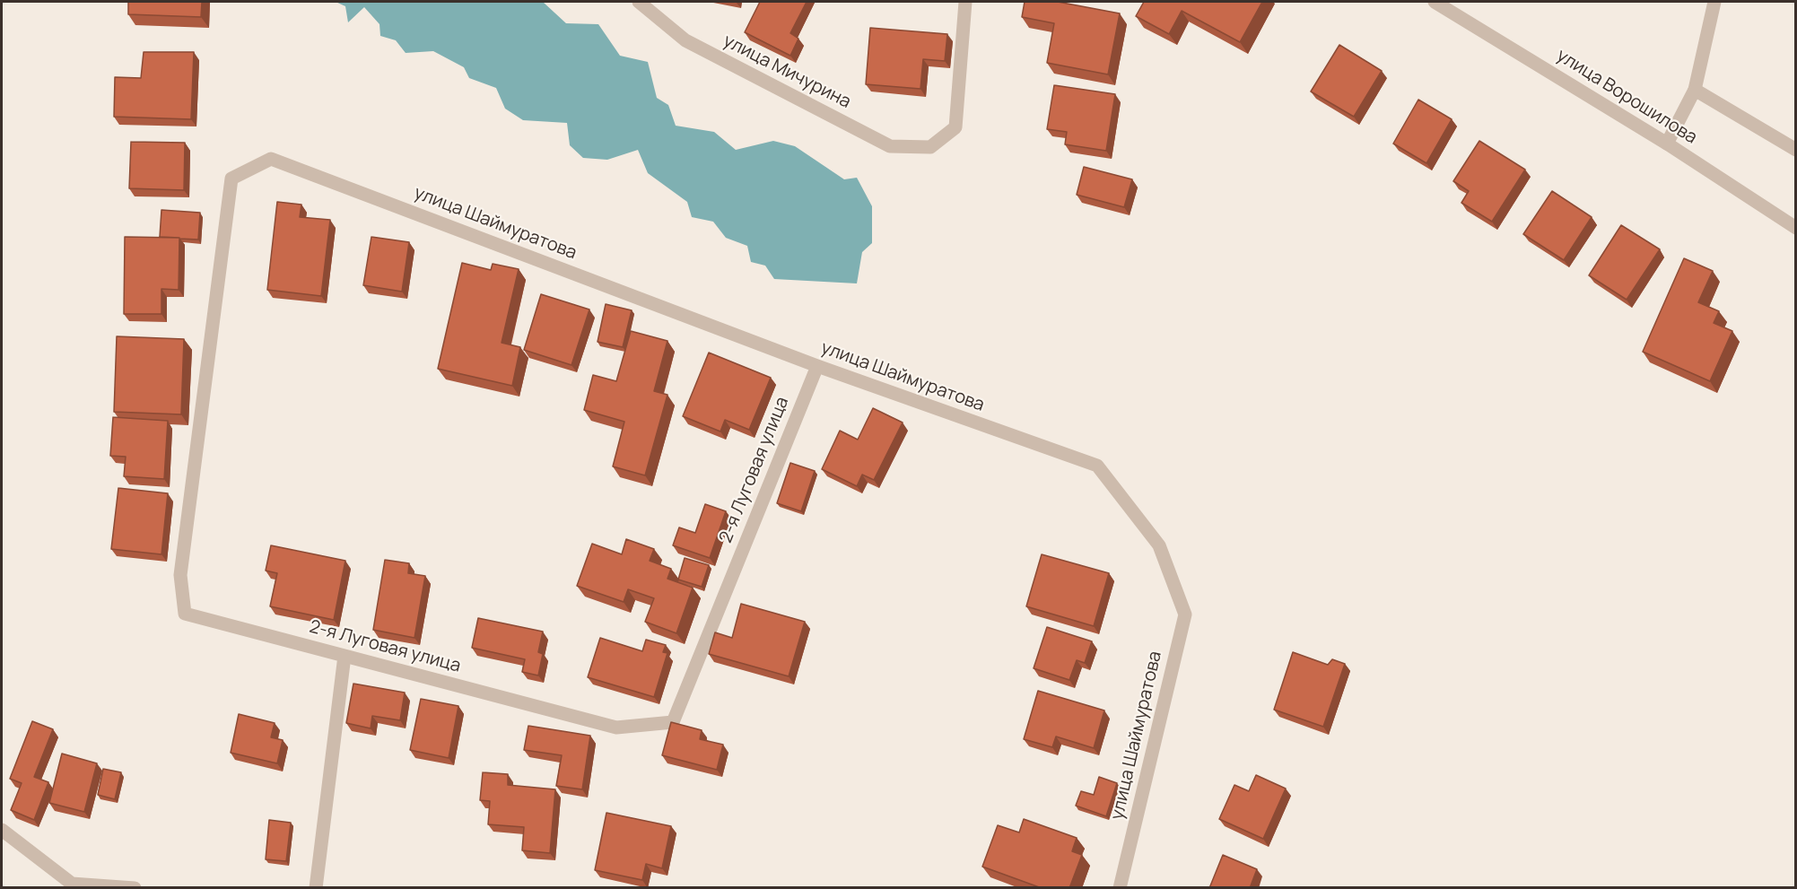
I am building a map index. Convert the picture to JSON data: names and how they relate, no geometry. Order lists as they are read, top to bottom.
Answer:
{
  "streets": {
    "street": [
      "улица Мичурина",
      "улица Ворошилова",
      "улица Шаймуратова",
      "2-я Луговая улица"
    ]
  },
  "crossings": [
    ["улица Шаймуратова", "2-я Луговая улица"]
  ]
}
